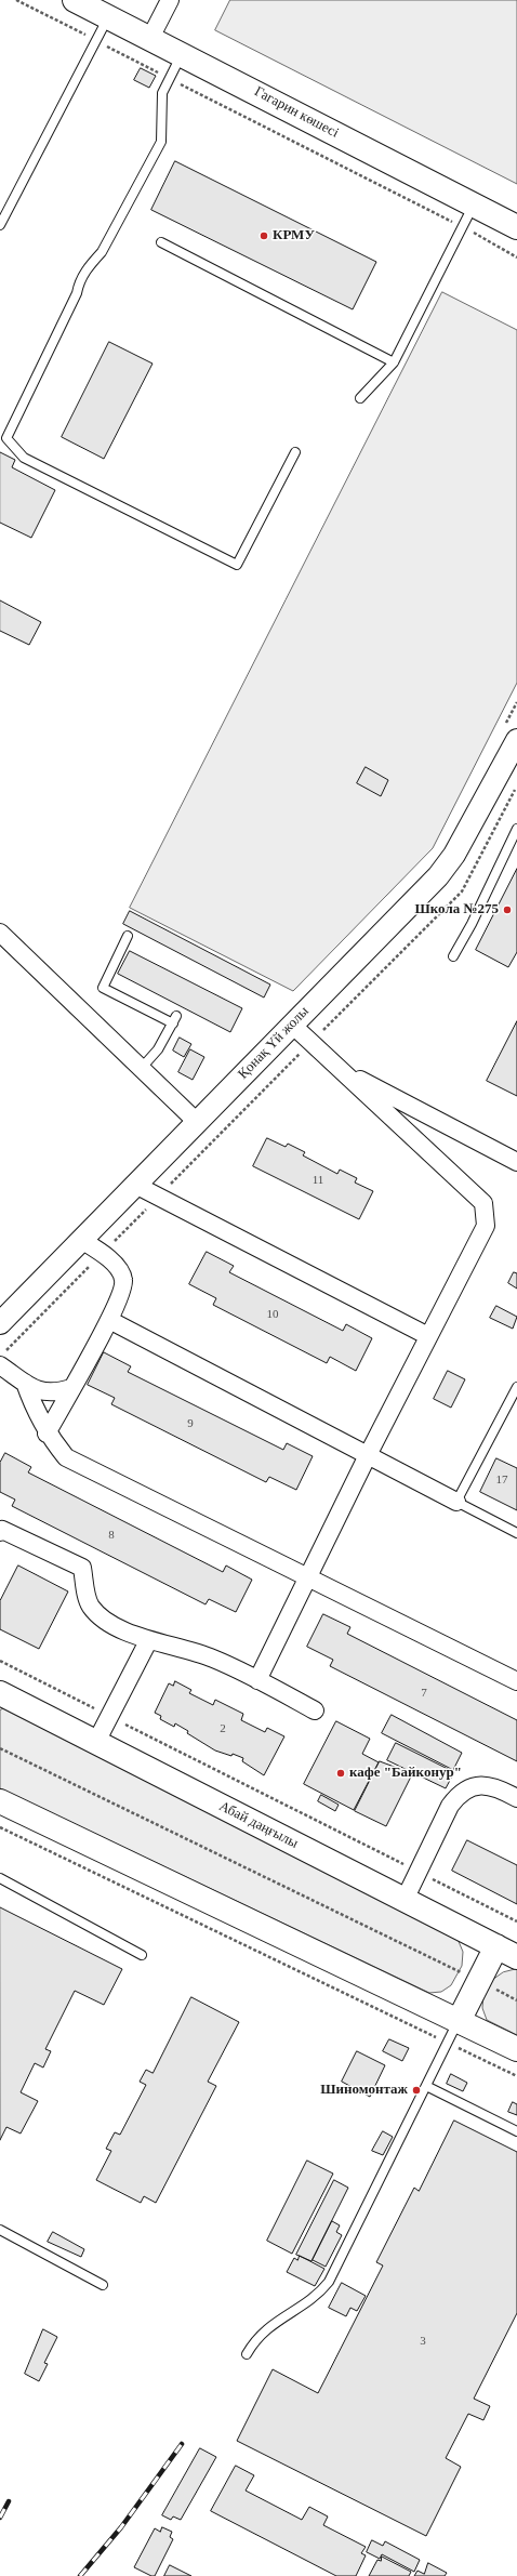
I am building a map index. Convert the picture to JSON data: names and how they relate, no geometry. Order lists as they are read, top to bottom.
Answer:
{
  "streets": {
    "main road": ["Гагарин көшесі", "Абай даңғылы"],
    "street": ["Қонақ Үй жолы"]
  },
  "places": [
    "КРМУ",
    "Школа №275",
    "кафе \"Байконур\"",
    "Шиномонтаж"
  ],
  "house_numbers": [
    "11",
    "10",
    "9",
    "17",
    "8",
    "7",
    "2",
    "3"
  ]
}
